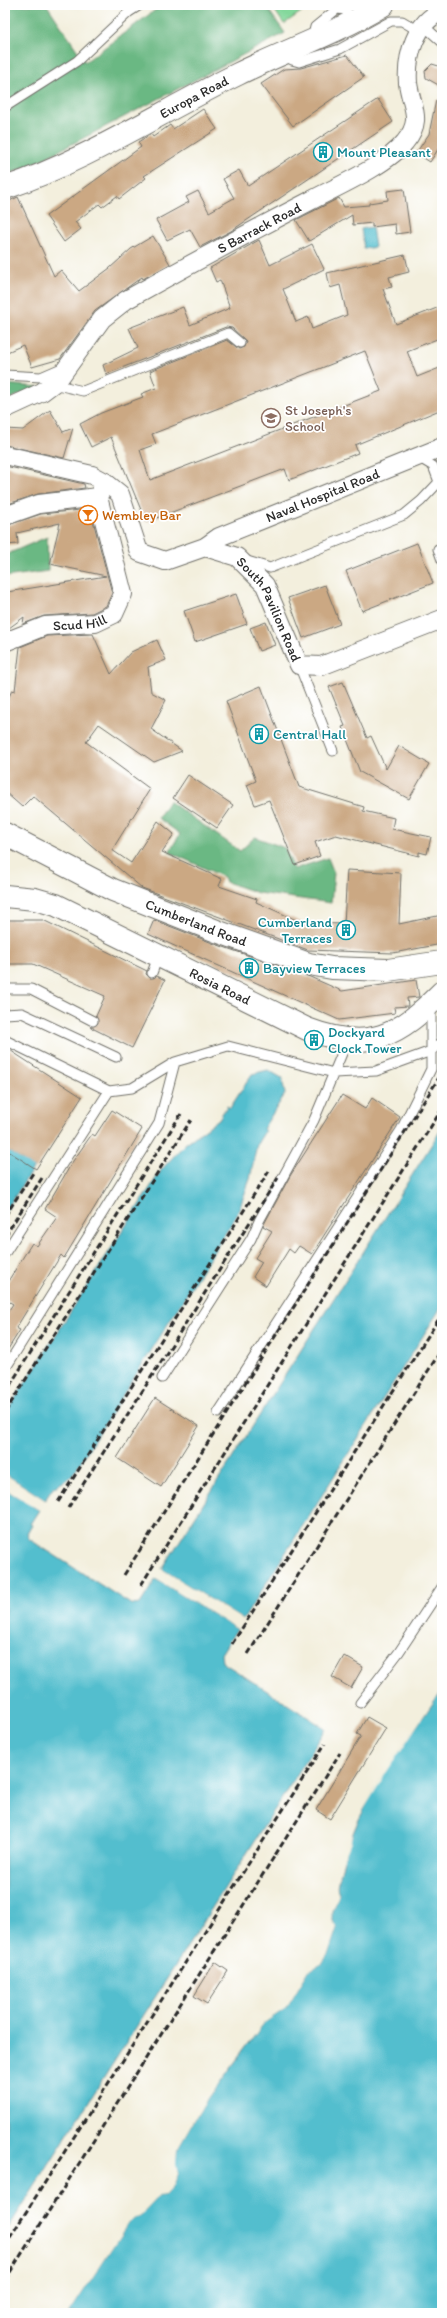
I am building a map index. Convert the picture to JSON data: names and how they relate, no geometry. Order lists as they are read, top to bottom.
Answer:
{
  "streets": {
    "main road": ["Europa Road", "Cumberland Road", "Rosia Road"],
    "street": [
      "S Barrack Road",
      "Naval Hospital Road",
      "South Pavilion Road",
      "Scud Hill"
    ]
  },
  "crossings": [
    ["Naval Hospital Road", "South Pavilion Road"],
    ["Naval Hospital Road", "Scud Hill"]
  ],
  "places": {
    "building": [
      "Mount Pleasant",
      "Central Hall",
      "Cumberland Terraces",
      "Bayview Terraces",
      "Dockyard Clock Tower"
    ],
    "school or university": ["St Joseph's School"],
    "bar": ["Wembley Bar"]
  }
}
